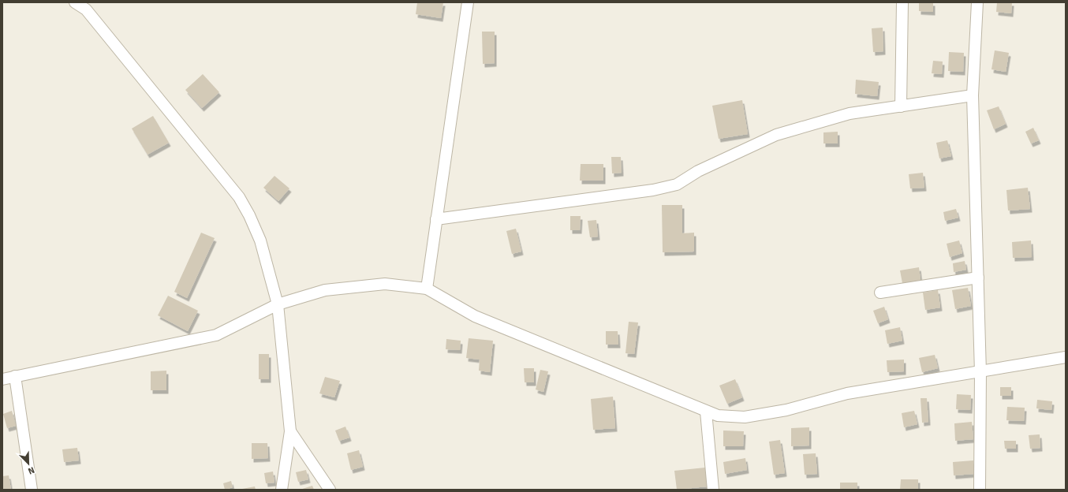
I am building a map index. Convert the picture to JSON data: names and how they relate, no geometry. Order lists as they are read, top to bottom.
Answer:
{
  "north": "bottom right"
}
